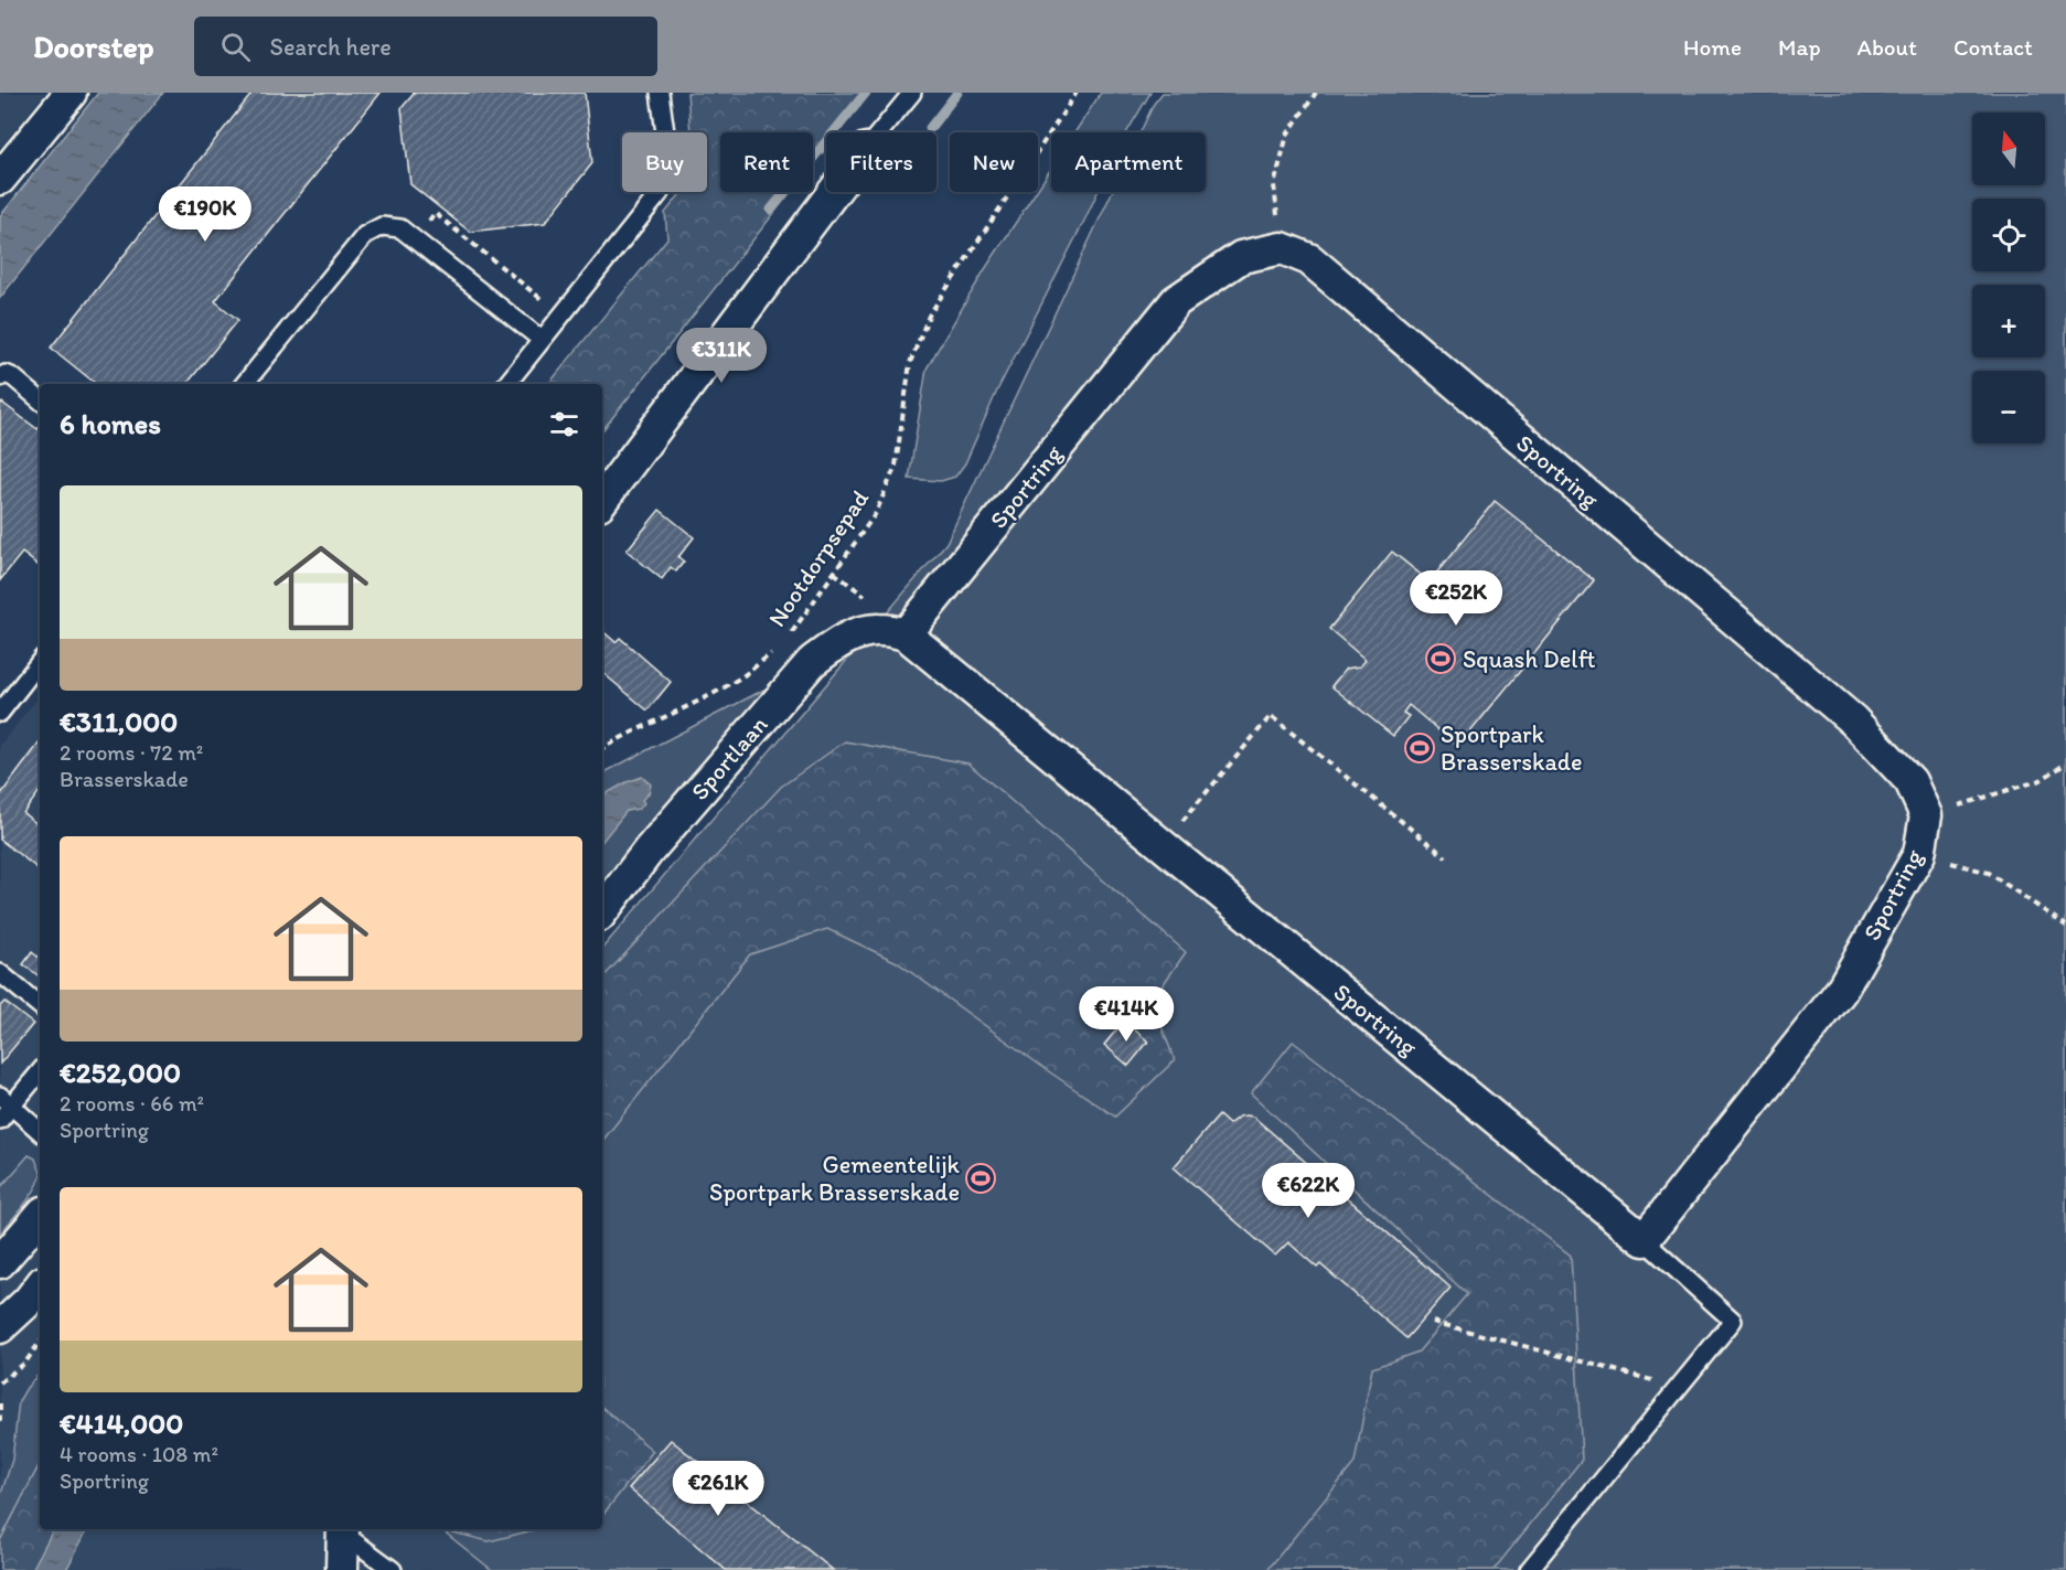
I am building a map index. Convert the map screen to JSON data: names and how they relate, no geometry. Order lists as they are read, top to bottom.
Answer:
{
  "streets": {
    "street": ["Sportring", "Sportlaan"],
    "path": ["Nootdorpsepad"]
  },
  "crossings": [
    ["Sportring", "Sportlaan"]
  ],
  "places": {
    "sports": ["Squash Delft", "Sportpark Brasserskade", "Gemeentelijk Sportpark Brasserskade"]
  },
  "north": "top",
  "page": {
    "header": "Doorstep",
    "search": "Search here",
    "nav": [
      "Home",
      "Map",
      "About",
      "Contact"
    ],
    "map_buttons": ["+", "−"],
    "chip": [
      "Buy",
      "Rent",
      "Filters",
      "New",
      "Apartment"
    ],
    "price": [
      "€190K",
      "€311K",
      "€252K",
      "€414K",
      "€622K",
      "€261K"
    ],
    "heading": "6 homes",
    "list": [
      {
        "name": "€311,000",
        "note": "2 rooms · 72 m² · Brasserskade"
      },
      {
        "name": "€252,000",
        "note": "2 rooms · 66 m² · Sportring"
      },
      {
        "name": "€414,000",
        "note": "4 rooms · 108 m² · Sportring"
      }
    ]
  }
}
